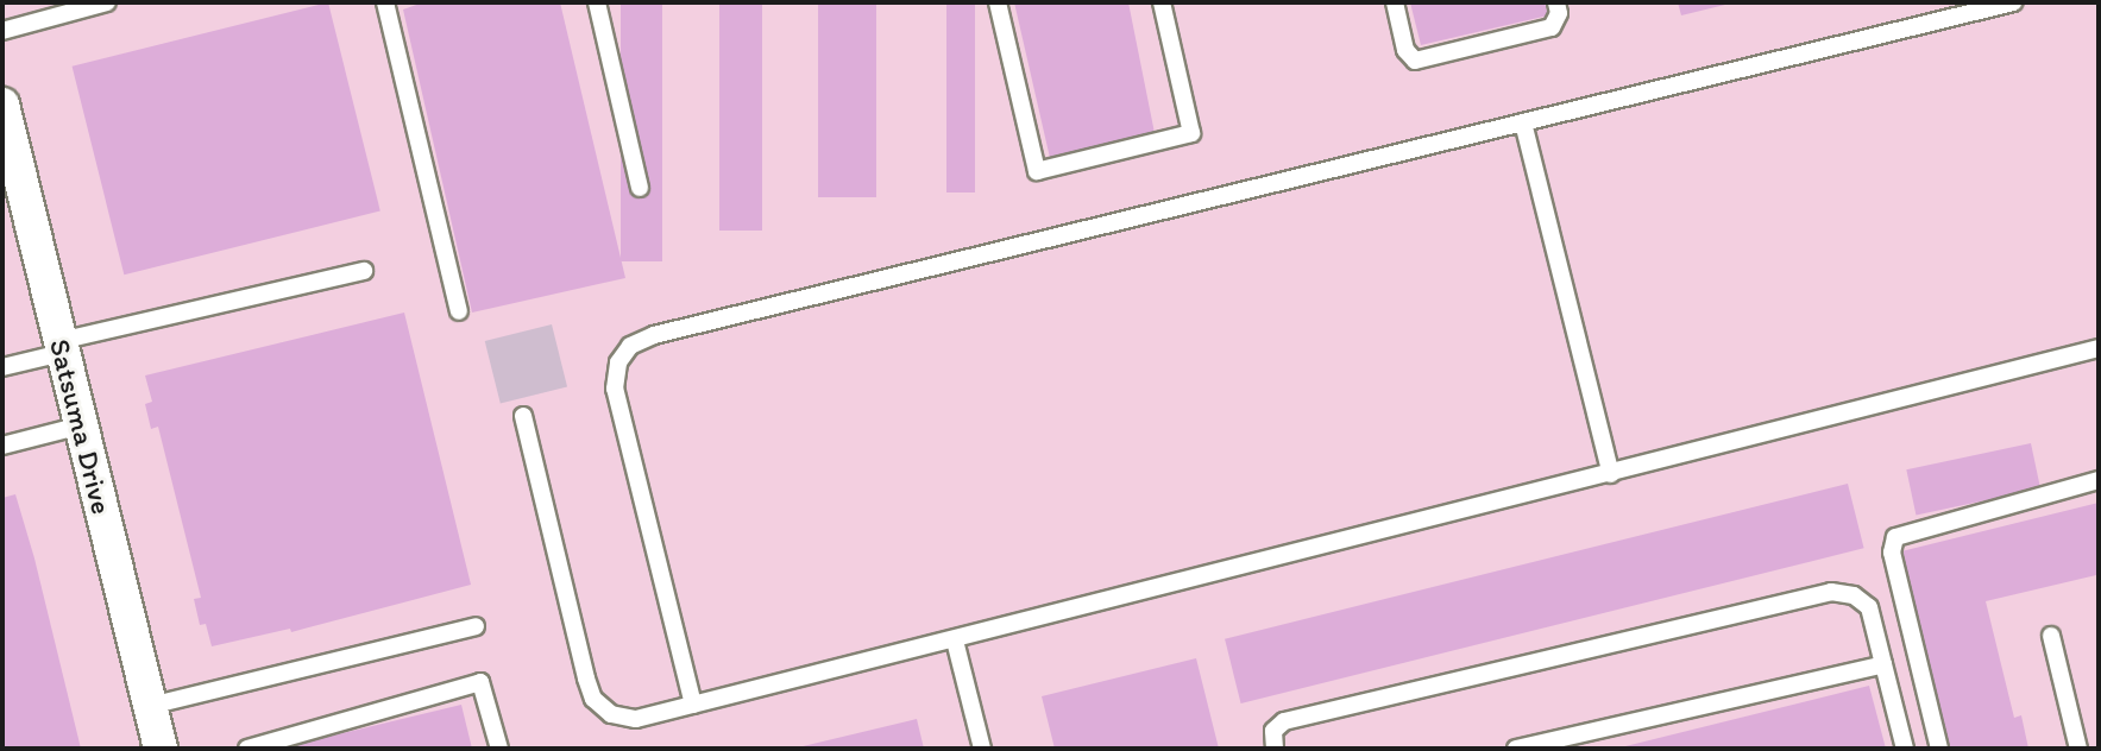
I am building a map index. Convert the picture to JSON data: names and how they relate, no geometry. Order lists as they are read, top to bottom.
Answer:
{
  "streets": {
    "street": ["Satsuma Drive"]
  }
}
